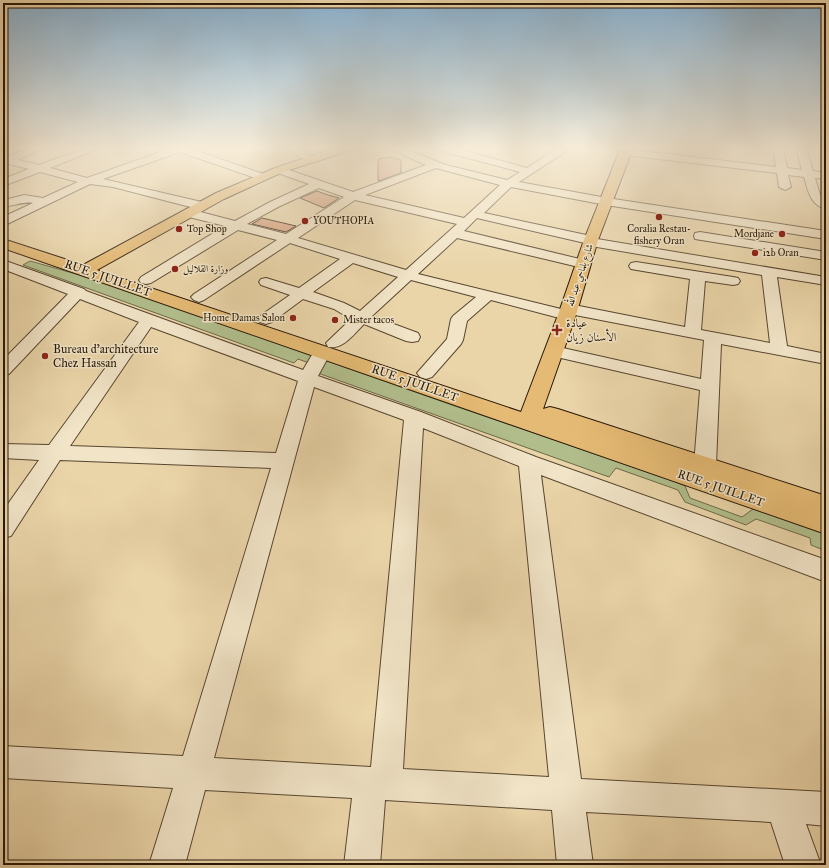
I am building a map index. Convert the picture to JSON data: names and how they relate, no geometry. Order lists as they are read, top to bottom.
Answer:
{
  "streets": {
    "main road": ["شارع بلماحي عبد الله", "RUE 5 JUILLET"]
  },
  "crossings": [
    ["شارع بلماحي عبد الله", "RUE 5 JUILLET"]
  ],
  "places": {
    "other": [
      "Coralia Restau- fishery Oran",
      "YOUTHOPIA",
      "Top Shop",
      "Mordjane",
      "i2b Oran",
      "وزارة القلاليل",
      "Home Damas Salon",
      "Mister tacos",
      "Bureau d'architecture Chez Hassan"
    ],
    "health": ["عيادة الأسنان زيان"]
  }
}
